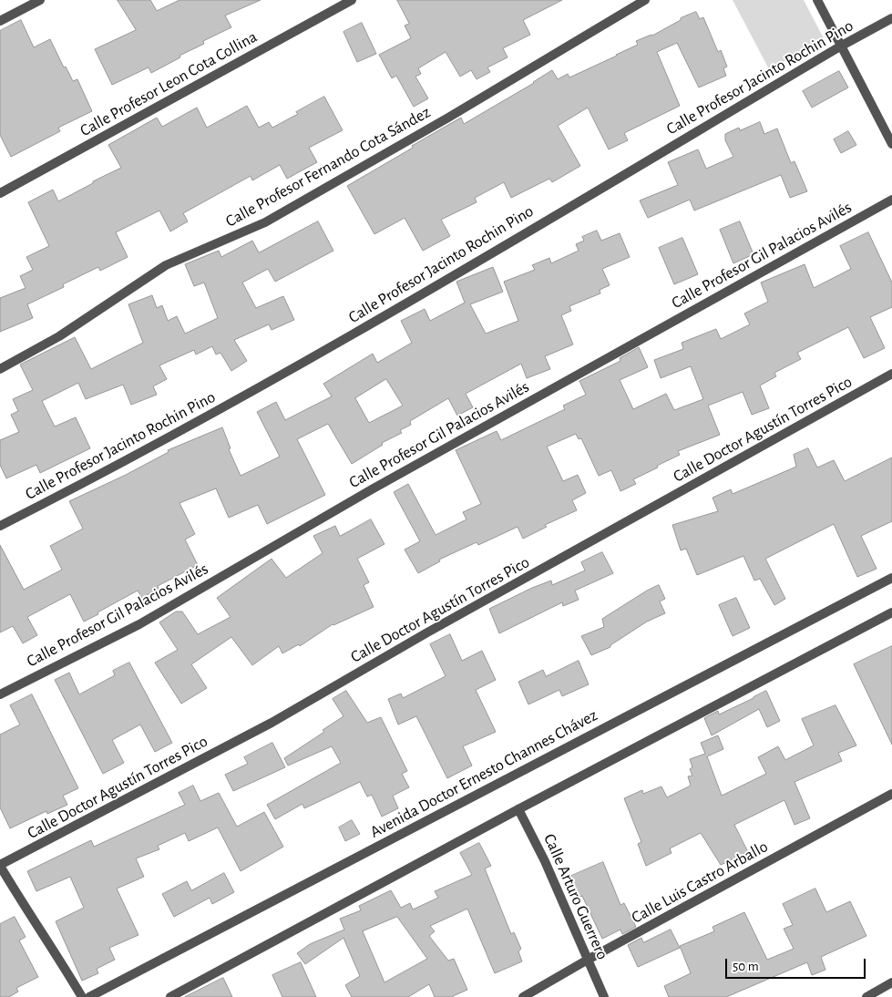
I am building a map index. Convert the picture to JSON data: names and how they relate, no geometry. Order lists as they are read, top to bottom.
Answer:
{
  "streets": {
    "street": [
      "Calle Profesor Jacinto Rochin Pino",
      "Calle Profesor Leon Cota Collina",
      "Calle Profesor Fernando Cota Sández",
      "Calle Profesor Gil Palacios Avilés",
      "Calle Doctor Agustín Torres Pico",
      "Avenida Doctor Ernesto Channes Chávez",
      "Calle Luis Castro Arballo",
      "Calle Arturo Guerrero"
    ]
  },
  "crossings": [
    ["Calle Luis Castro Arballo", "Calle Arturo Guerrero"]
  ],
  "scale_bar": "50 m"
}
